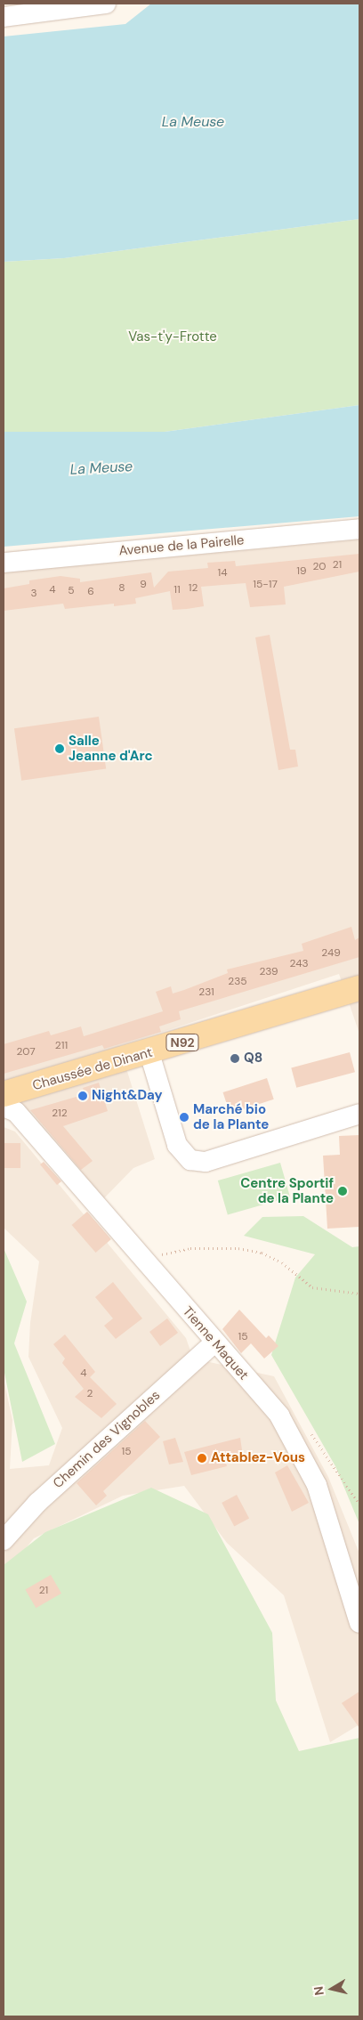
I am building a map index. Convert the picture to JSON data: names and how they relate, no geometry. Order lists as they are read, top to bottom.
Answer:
{
  "streets": {
    "main road": ["N92", "Chaussée de Dinant"],
    "street": ["Avenue de la Pairelle", "Tienne Maquet", "Chemin des Vignobles"]
  },
  "crossings": [
    ["Tienne Maquet", "Chemin des Vignobles"]
  ],
  "water": ["La Meuse"],
  "parks": ["Vas-t'y-Frotte"],
  "places": [
    "Salle Jeanne d'Arc",
    "Q8",
    "Night&Day",
    "Marché bio de la Plante",
    "Centre Sportif de la Plante",
    "Attablez-Vous"
  ],
  "house_numbers": [
    "21",
    "20",
    "19",
    "14",
    "9",
    "15-17",
    "8",
    "12",
    "4",
    "11",
    "5",
    "6",
    "3",
    "249",
    "243",
    "239",
    "235",
    "231",
    "211",
    "207",
    "212",
    "15",
    "4",
    "2",
    "15",
    "21"
  ],
  "north": "left"
}
